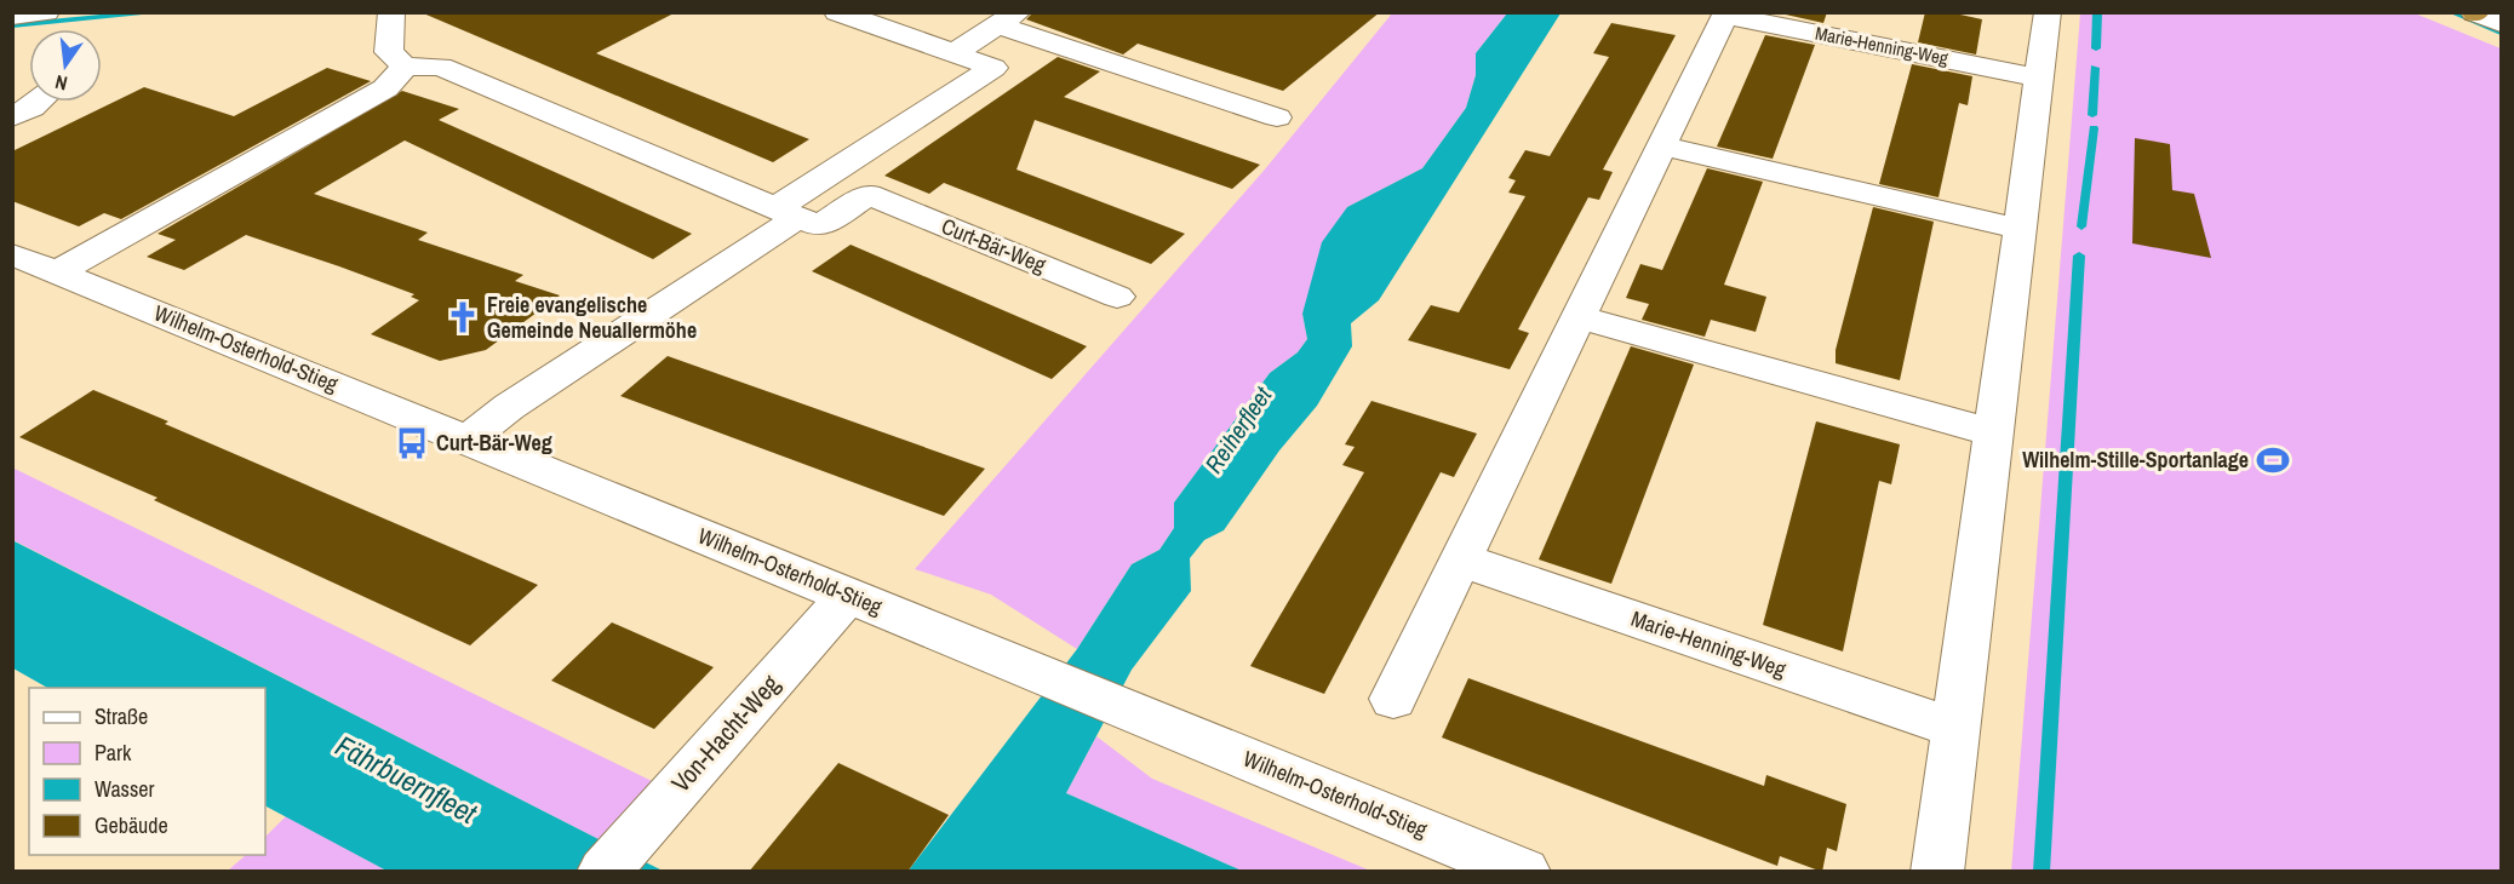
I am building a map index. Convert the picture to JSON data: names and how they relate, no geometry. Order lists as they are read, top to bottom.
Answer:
{
  "streets": {
    "street": [
      "Marie-Henning-Weg",
      "Curt-Bär-Weg",
      "Wilhelm-Osterhold-Stieg",
      "Von-Hacht-Weg"
    ]
  },
  "crossings": [
    ["Wilhelm-Osterhold-Stieg", "Von-Hacht-Weg"]
  ],
  "water": ["Reiherfleet", "Fährbuernfleet"],
  "places": {
    "church": ["Freie evangelische Gemeinde Neuallermöhe"],
    "bus stop": ["Curt-Bär-Weg"],
    "sports": ["Wilhelm-Stille-Sportanlage"]
  },
  "legend": [
    "Straße",
    "Park",
    "Wasser",
    "Gebäude"
  ],
  "north": "bottom"
}
